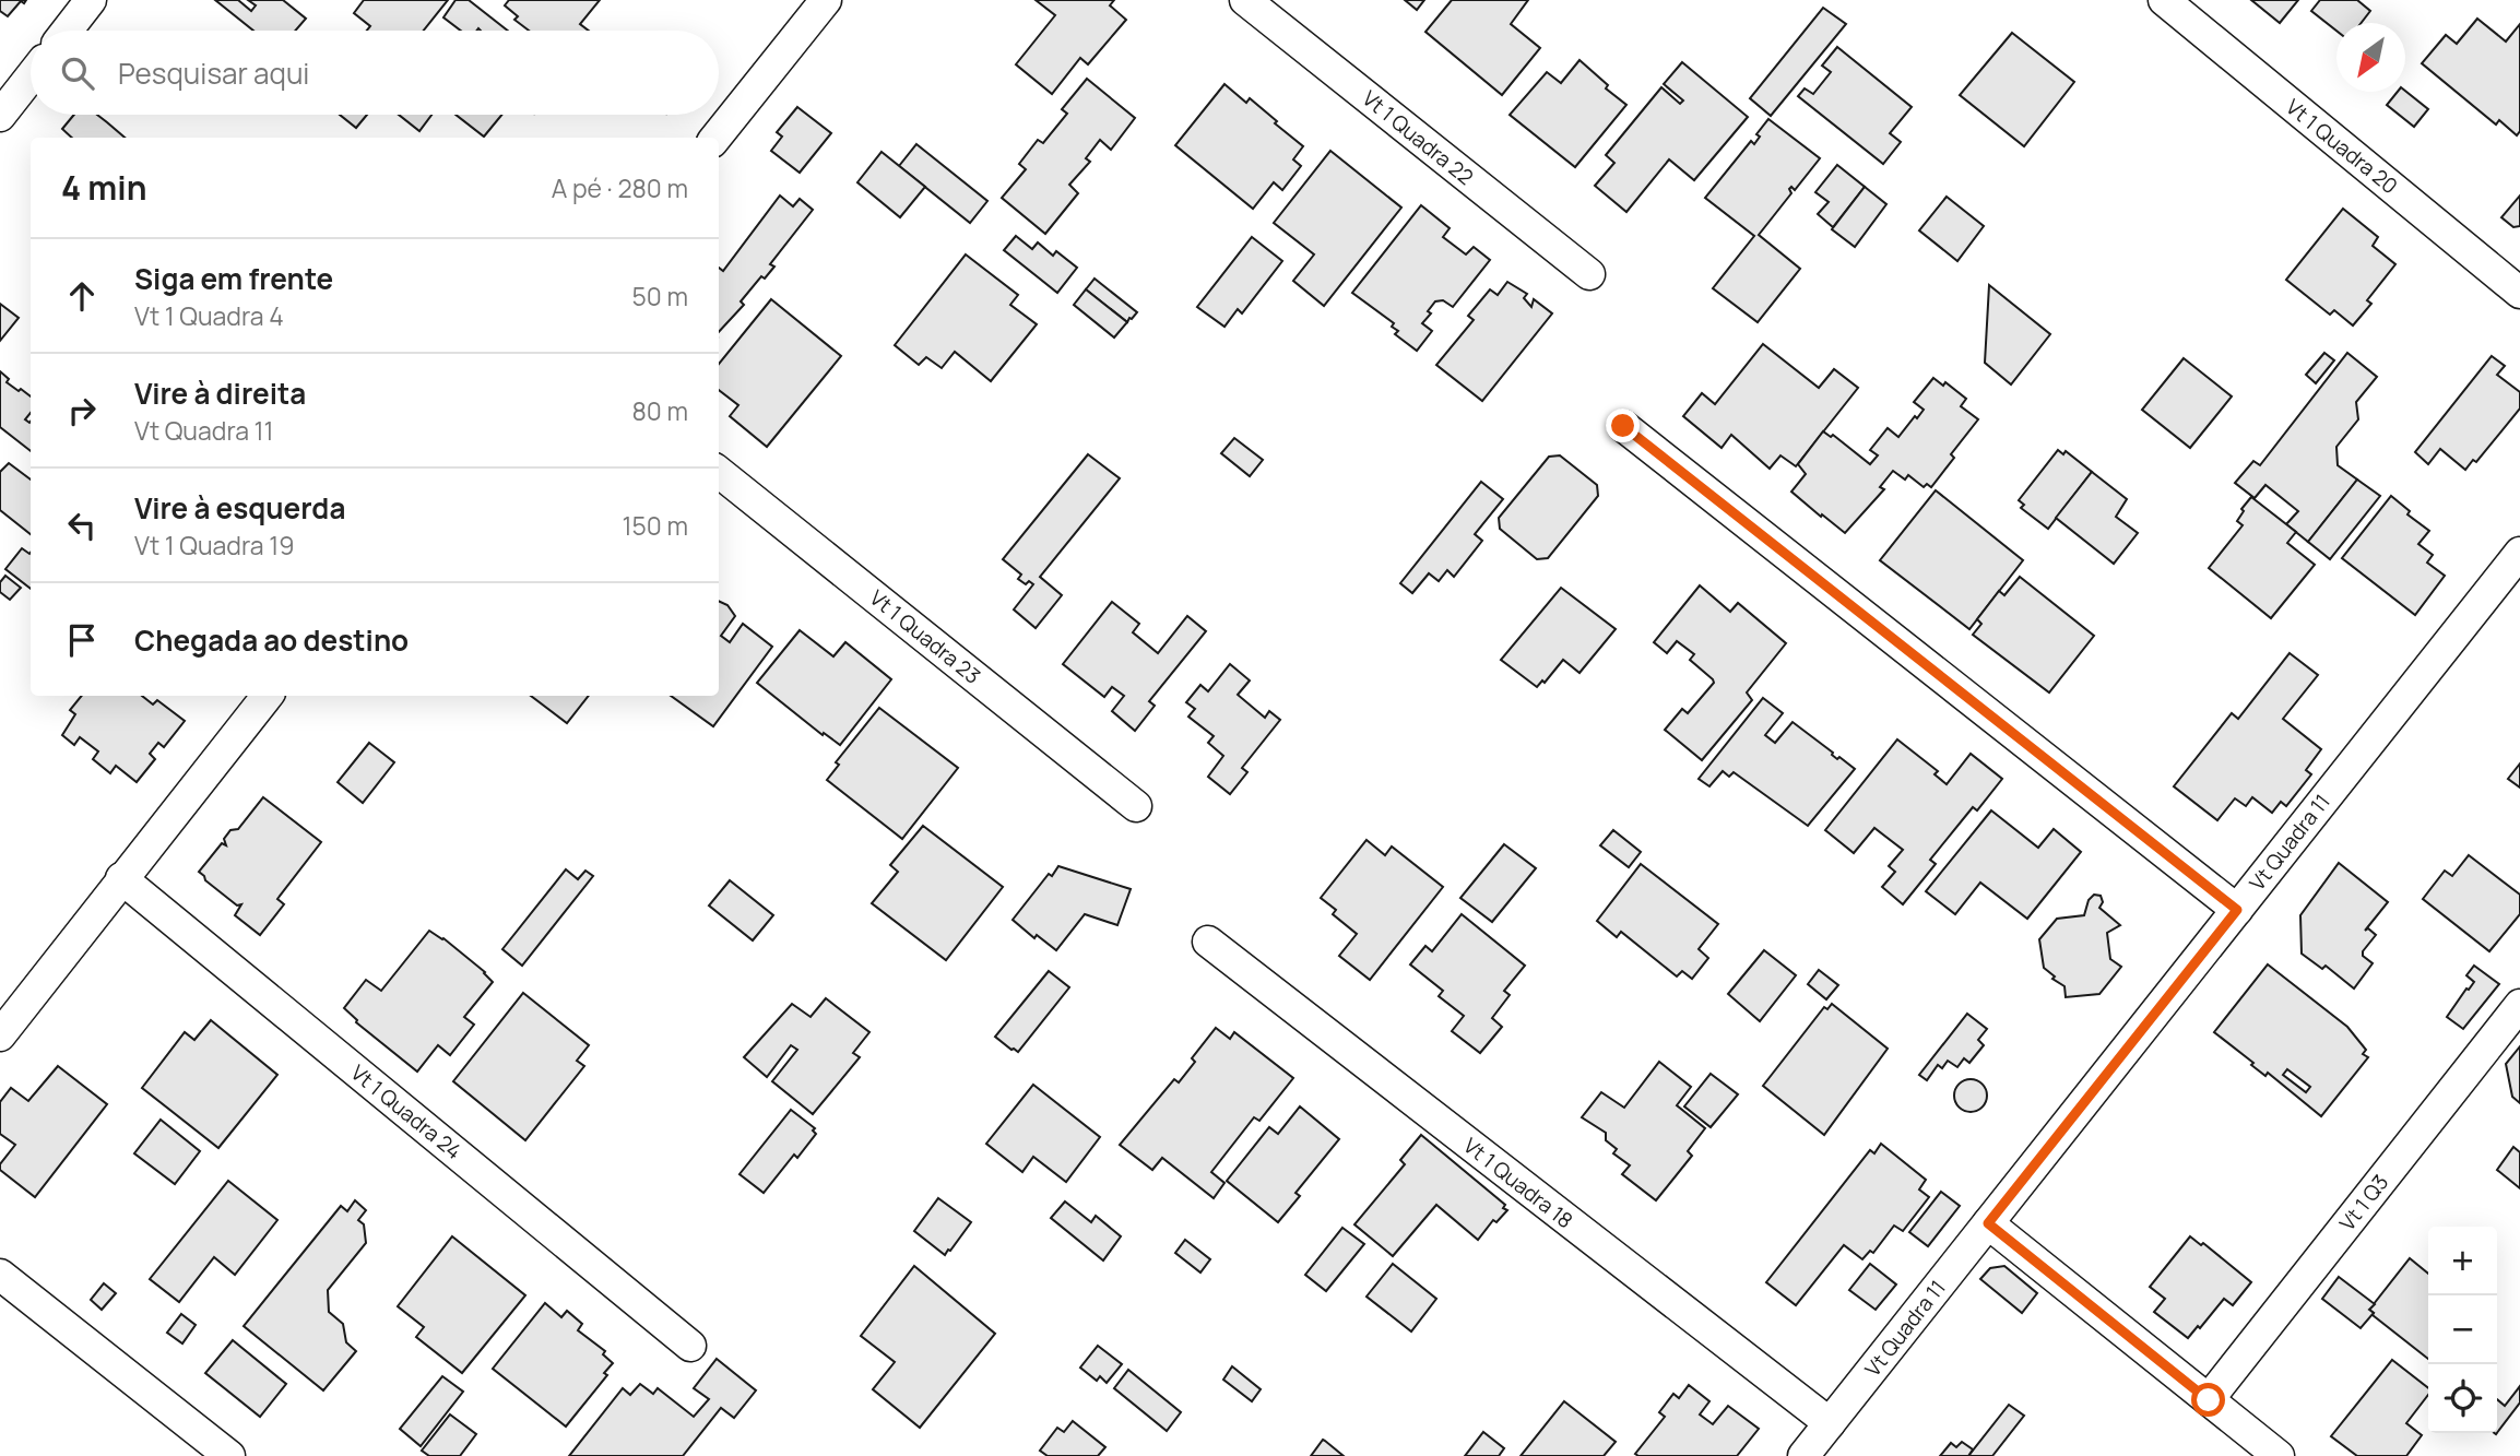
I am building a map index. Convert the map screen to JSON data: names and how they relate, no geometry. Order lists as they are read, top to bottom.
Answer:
{
  "streets": {
    "street": [
      "Vt 1 Quadra 22",
      "Vt 1 Quadra 20",
      "Vt 1 Quadra 23",
      "Vt Quadra 11",
      "Vt 1 Quadra 24",
      "Vt 1 Quadra 18",
      "Vt 1 Q3"
    ]
  },
  "crossings": [
    ["Vt Quadra 11", "Vt 1 Quadra 18"]
  ],
  "north": "bottom left",
  "page": {
    "search": "Pesquisar aqui",
    "heading": ["4 min", "A pé · 280 m"],
    "list": [
      ["Siga em frente", "Vt 1 Quadra 4", "50 m"],
      ["Vire à direita", "Vt Quadra 11", "80 m"],
      ["Vire à esquerda", "Vt 1 Quadra 19", "150 m"],
      "Chegada ao destino"
    ],
    "map_buttons": ["+", "−"]
  }
}
